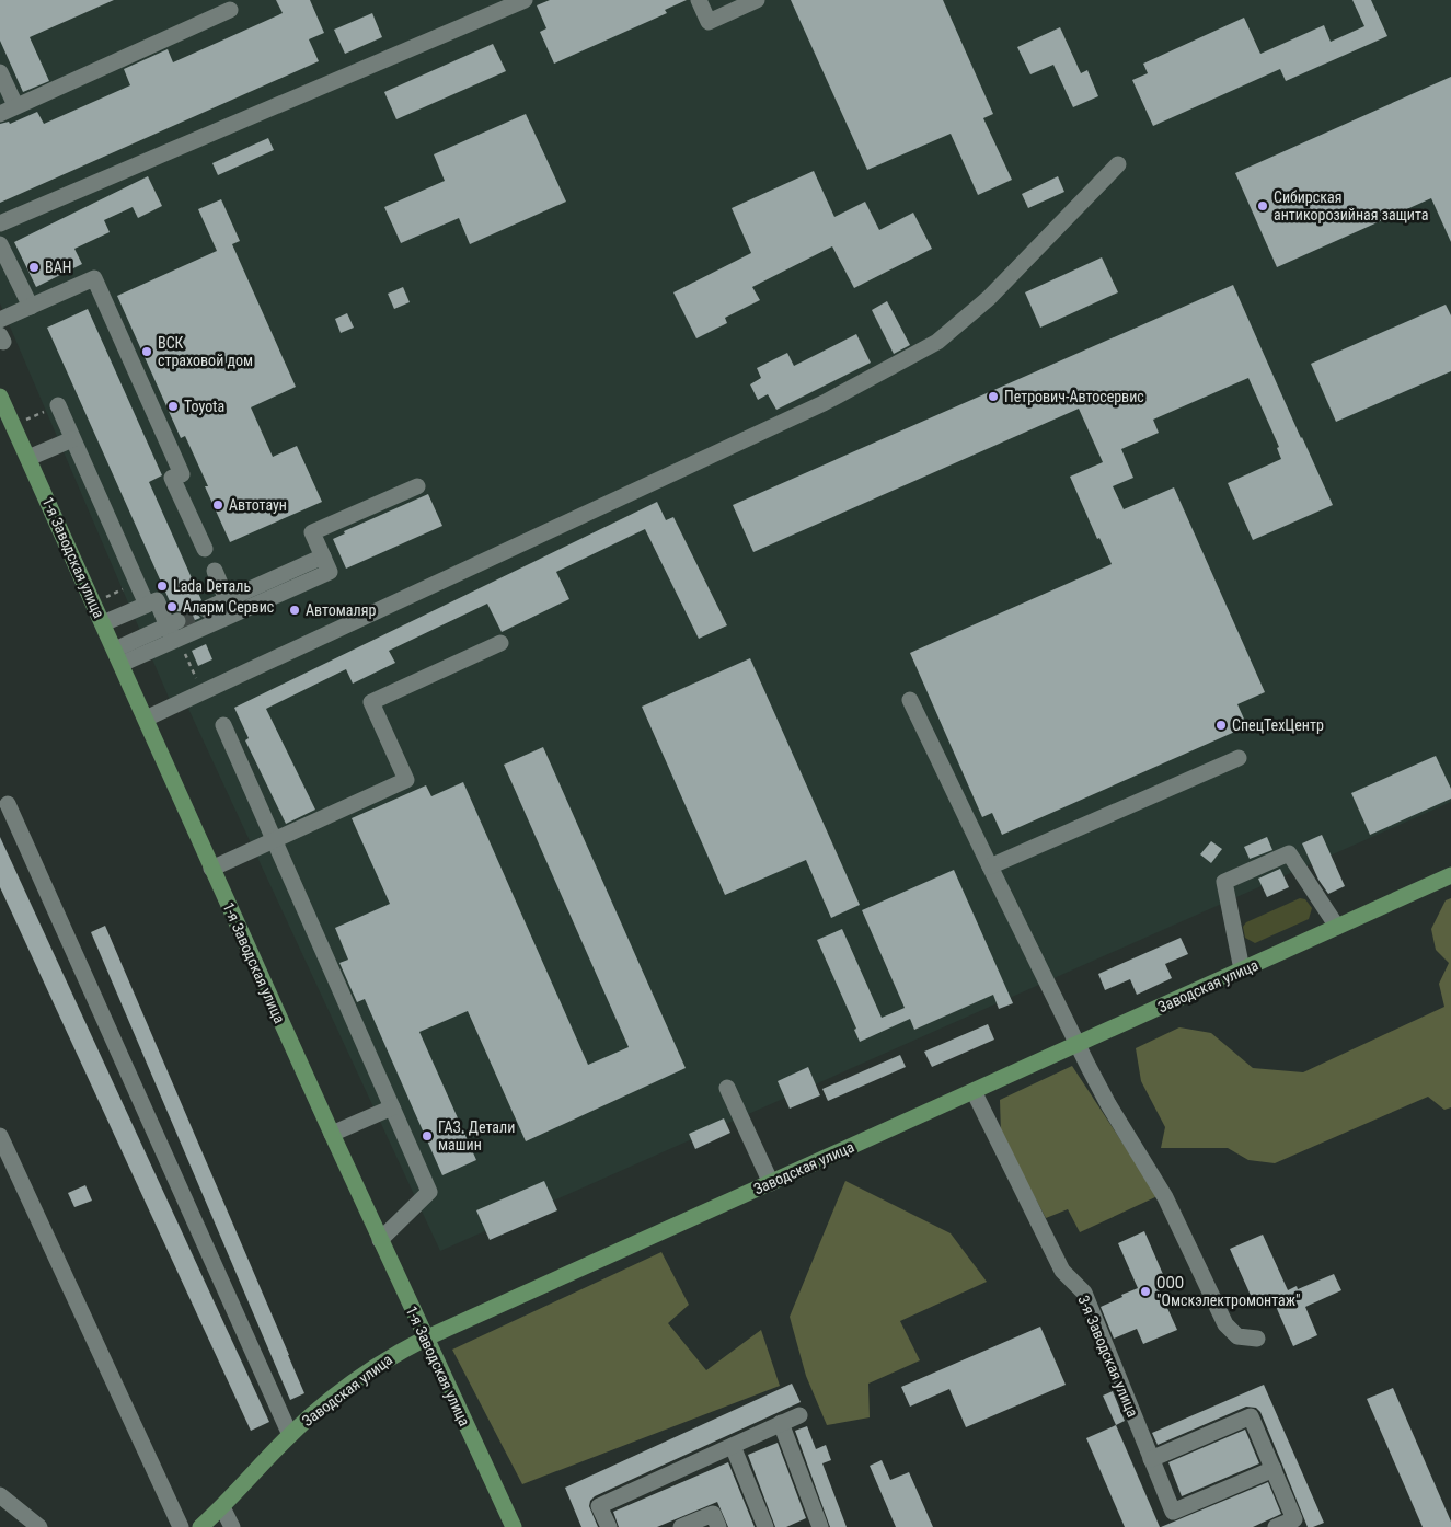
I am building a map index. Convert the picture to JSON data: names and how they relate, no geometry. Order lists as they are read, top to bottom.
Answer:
{
  "streets": {
    "main road": ["1-я Заводская улица", "Заводская улица"],
    "street": ["3-я Заводская улица"]
  },
  "crossings": [
    ["1-я Заводская улица", "Заводская улица"],
    ["Заводская улица", "3-я Заводская улица"]
  ],
  "places": [
    "Сибирская антикорозийная защита",
    "ВАН",
    "ВСК страховой дом",
    "Петрович-Автосервис",
    "Toyota",
    "Автотаун",
    "Lada Dеталь",
    "Аларм Сервис",
    "Автомаляр",
    "СпецТехЦентр",
    "ГАЗ. Детали машин",
    "ООО \"Омскэлектромонтаж\""
  ]
}
